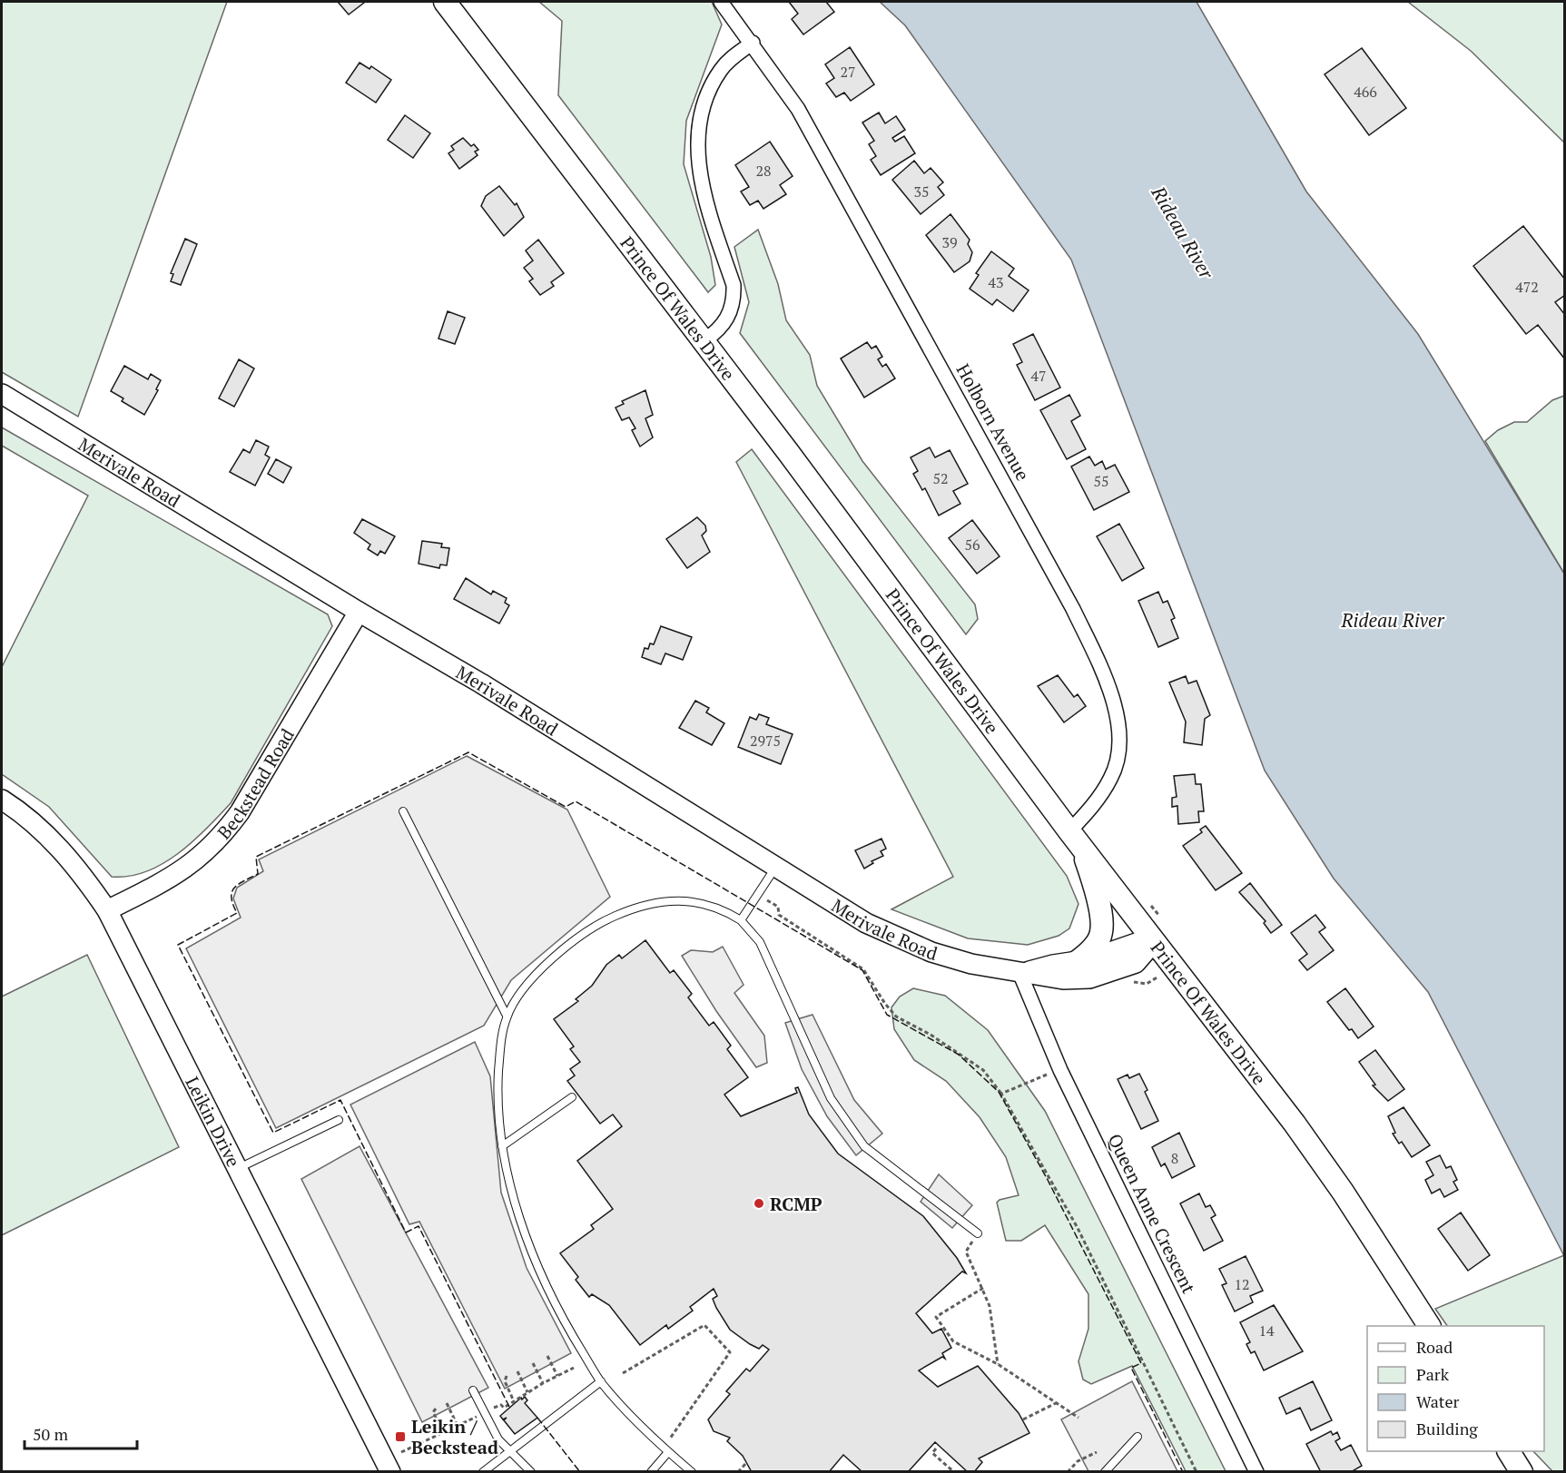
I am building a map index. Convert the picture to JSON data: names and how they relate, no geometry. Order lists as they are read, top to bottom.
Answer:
{
  "streets": {
    "main road": [
      "Prince Of Wales Drive",
      "Merivale Road",
      "Beckstead Road",
      "Leikin Drive"
    ],
    "street": ["Holborn Avenue", "Queen Anne Crescent"]
  },
  "crossings": [
    ["Prince Of Wales Drive", "Holborn Avenue"],
    ["Prince Of Wales Drive", "Merivale Road"],
    ["Merivale Road", "Beckstead Road"],
    ["Merivale Road", "Queen Anne Crescent"],
    ["Beckstead Road", "Leikin Drive"]
  ],
  "water": ["Rideau River"],
  "places": {
    "other": ["RCMP"],
    "transit": ["Leikin / Beckstead"]
  },
  "house_numbers": [
    "27",
    "466",
    "28",
    "35",
    "39",
    "43",
    "472",
    "47",
    "52",
    "55",
    "56",
    "2975",
    "8",
    "12",
    "14"
  ],
  "legend": [
    "Road",
    "Park",
    "Water",
    "Building"
  ],
  "scale_bar": "50 m"
}
